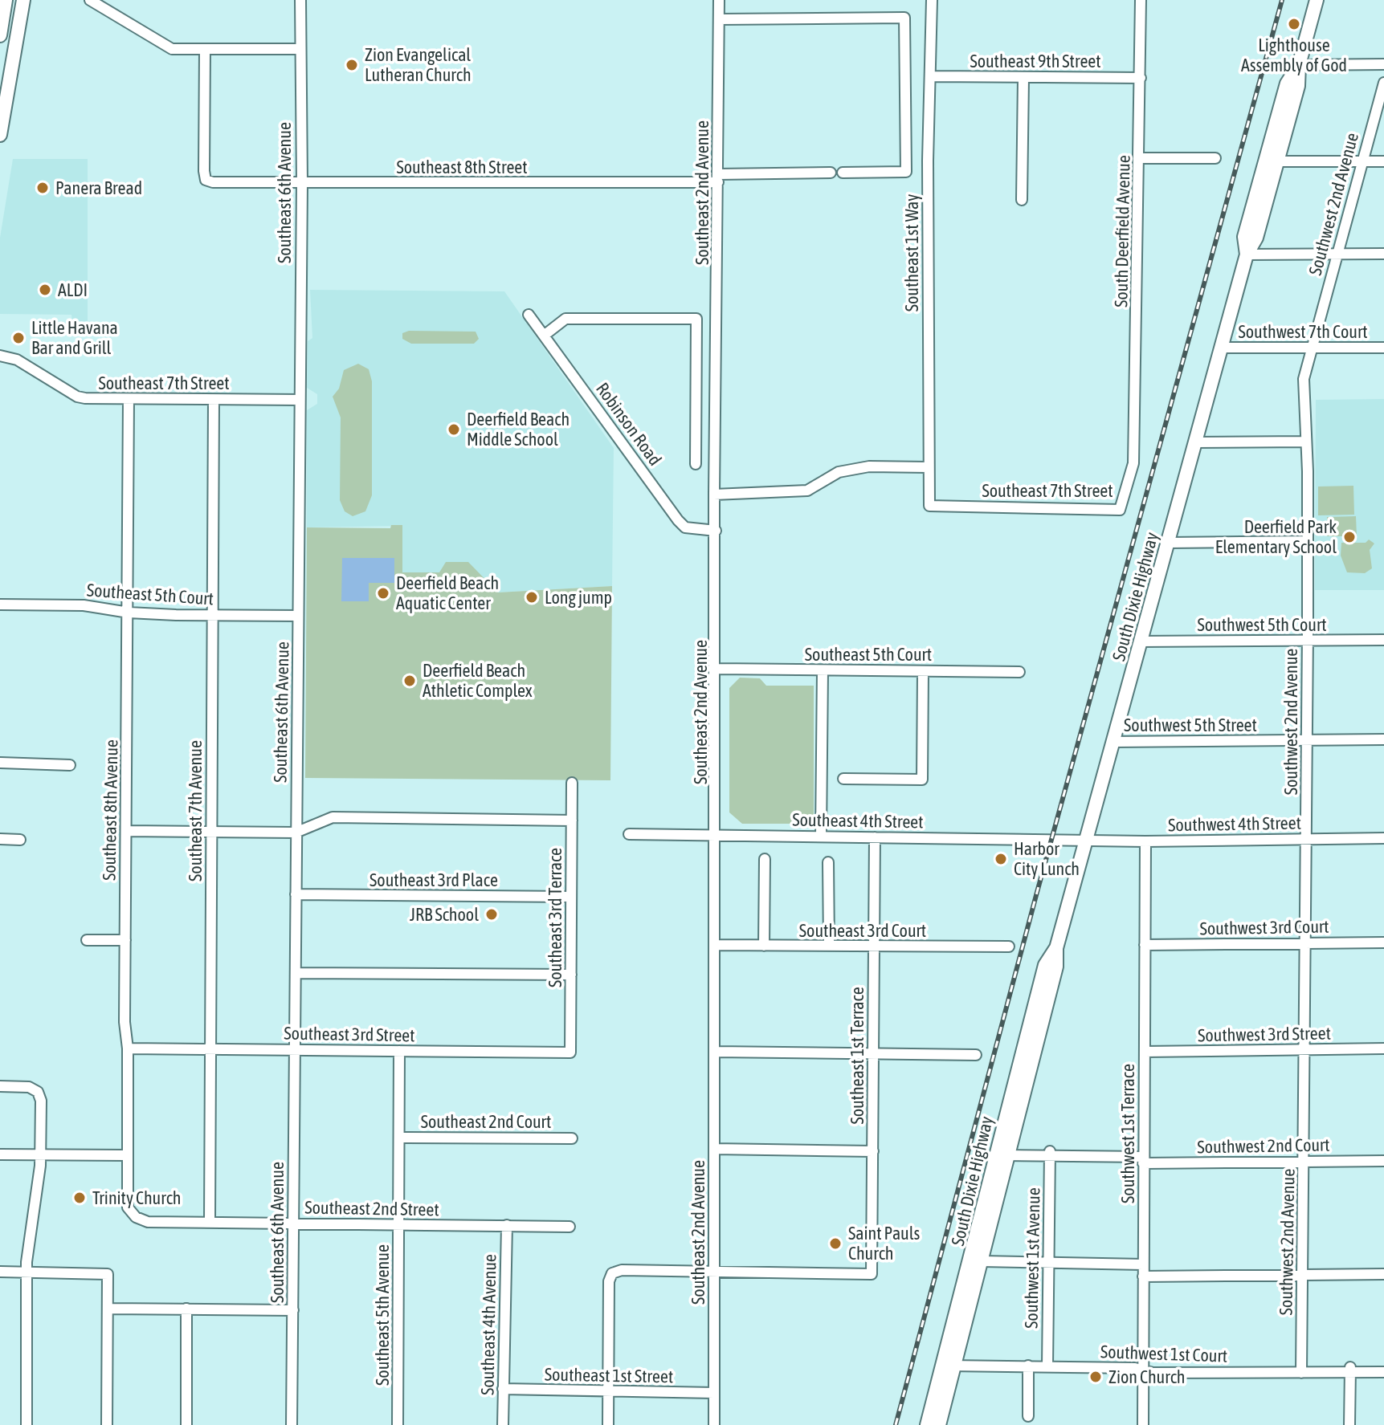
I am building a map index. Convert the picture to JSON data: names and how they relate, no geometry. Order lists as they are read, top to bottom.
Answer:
{
  "streets": {
    "main road": ["South Dixie Highway"],
    "street": [
      "Southeast 9th Street",
      "Southeast 8th Street",
      "Southeast 6th Avenue",
      "Southeast 2nd Avenue",
      "Southwest 2nd Avenue",
      "South Deerfield Avenue",
      "Southeast 1st Way",
      "Southwest 7th Court",
      "Southeast 7th Street",
      "Robinson Road",
      "Southeast 5th Court",
      "Southwest 5th Court",
      "Southwest 5th Street",
      "Southeast 8th Avenue",
      "Southeast 7th Avenue",
      "Southeast 4th Street",
      "Southwest 4th Street",
      "Southeast 3rd Place",
      "Southeast 3rd Terrace",
      "Southwest 3rd Court",
      "Southeast 3rd Court",
      "Southeast 3rd Street",
      "Southwest 3rd Street",
      "Southeast 1st Terrace",
      "Southeast 2nd Court",
      "Southwest 1st Terrace",
      "Southwest 2nd Court",
      "Southeast 2nd Street",
      "Southwest 1st Avenue",
      "Southeast 5th Avenue",
      "Southeast 4th Avenue",
      "Southwest 1st Court",
      "Southeast 1st Street"
    ]
  },
  "crossings": [
    ["Southeast 9th Street", "South Deerfield Avenue"],
    ["Southeast 9th Street", "Southeast 1st Way"],
    ["Southeast 8th Street", "Southeast 6th Avenue"],
    ["Southeast 8th Street", "Southeast 2nd Avenue"],
    ["Southeast 6th Avenue", "Southeast 7th Street"],
    ["Southeast 6th Avenue", "Southeast 5th Court"],
    ["Southeast 6th Avenue", "Southeast 3rd Place"],
    ["Southeast 6th Avenue", "Southeast 3rd Street"],
    ["Southeast 6th Avenue", "Southeast 2nd Street"],
    ["Southeast 2nd Avenue", "Robinson Road"],
    ["Southeast 2nd Avenue", "Southeast 5th Court"],
    ["Southeast 2nd Avenue", "Southeast 4th Street"],
    ["Southeast 2nd Avenue", "Southeast 3rd Court"],
    ["Southeast 2nd Avenue", "Southeast 1st Terrace"],
    ["Southeast 2nd Avenue", "Southeast 1st Street"],
    ["Southwest 2nd Avenue", "Southwest 7th Court"],
    ["Southwest 2nd Avenue", "Southwest 5th Court"],
    ["Southwest 2nd Avenue", "Southwest 5th Street"],
    ["Southwest 2nd Avenue", "Southwest 4th Street"],
    ["Southwest 2nd Avenue", "Southwest 3rd Court"],
    ["Southwest 2nd Avenue", "Southwest 3rd Street"],
    ["Southwest 2nd Avenue", "Southwest 2nd Court"],
    ["Southwest 2nd Avenue", "Southwest 1st Court"],
    ["South Deerfield Avenue", "Southeast 7th Street"],
    ["Southeast 1st Way", "Southeast 7th Street"],
    ["Southwest 7th Court", "South Dixie Highway"],
    ["Southeast 7th Street", "Southeast 8th Avenue"],
    ["Southeast 7th Street", "Southeast 7th Avenue"],
    ["Southeast 5th Court", "Southeast 8th Avenue"],
    ["Southeast 5th Court", "Southeast 7th Avenue"],
    ["South Dixie Highway", "Southwest 5th Court"],
    ["South Dixie Highway", "Southwest 5th Street"],
    ["South Dixie Highway", "Southeast 4th Street"],
    ["South Dixie Highway", "Southwest 4th Street"],
    ["South Dixie Highway", "Southwest 2nd Court"],
    ["South Dixie Highway", "Southwest 1st Court"],
    ["Southeast 8th Avenue", "Southeast 3rd Street"],
    ["Southeast 8th Avenue", "Southeast 2nd Street"],
    ["Southeast 7th Avenue", "Southeast 3rd Street"],
    ["Southeast 7th Avenue", "Southeast 2nd Street"],
    ["Southeast 4th Street", "Southwest 4th Street"],
    ["Southeast 4th Street", "Southeast 1st Terrace"],
    ["Southwest 4th Street", "Southwest 1st Terrace"],
    ["Southeast 3rd Place", "Southeast 3rd Terrace"],
    ["Southeast 3rd Terrace", "Southeast 3rd Street"],
    ["Southwest 3rd Court", "Southwest 1st Terrace"],
    ["Southeast 3rd Court", "Southeast 1st Terrace"],
    ["Southeast 3rd Street", "Southeast 5th Avenue"],
    ["Southwest 3rd Street", "Southwest 1st Terrace"],
    ["Southeast 2nd Court", "Southeast 5th Avenue"],
    ["Southwest 1st Terrace", "Southwest 2nd Court"],
    ["Southwest 1st Terrace", "Southwest 1st Court"],
    ["Southwest 2nd Court", "Southwest 1st Avenue"],
    ["Southeast 2nd Street", "Southeast 5th Avenue"],
    ["Southeast 2nd Street", "Southeast 4th Avenue"],
    ["Southwest 1st Avenue", "Southwest 1st Court"],
    ["Southeast 4th Avenue", "Southeast 1st Street"]
  ],
  "places": [
    "Lighthouse Assembly of God",
    "Zion Evangelical Lutheran Church",
    "Panera Bread",
    "ALDI",
    "Little Havana Bar and Grill",
    "Deerfield Beach Middle School",
    "Deerfield Park Elementary School",
    "Deerfield Beach Aquatic Center",
    "Long jump",
    "Deerfield Beach Athletic Complex",
    "Harbor City Lunch",
    "JRB School",
    "Trinity Church",
    "Saint Pauls Church",
    "Zion Church"
  ]
}
